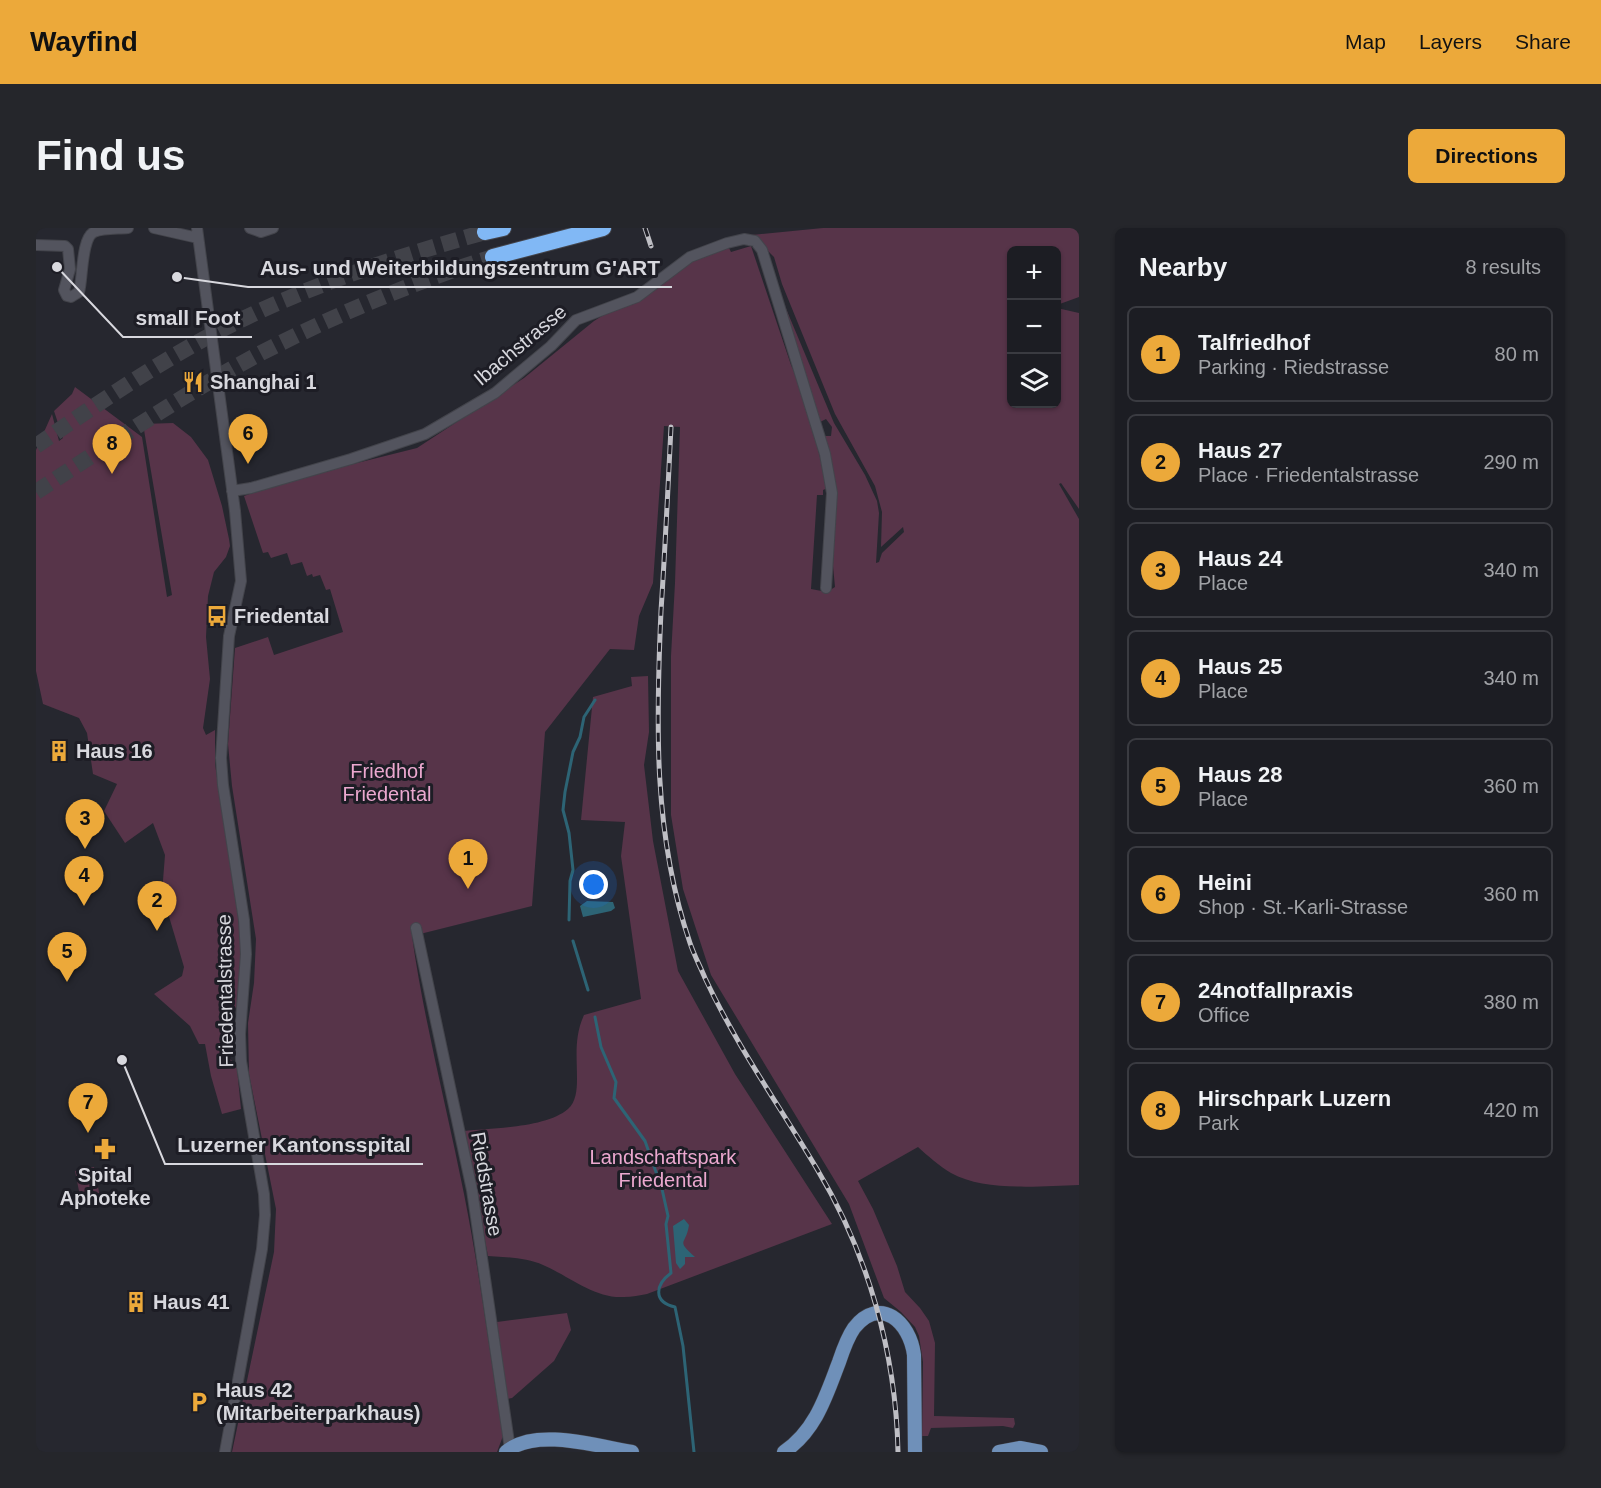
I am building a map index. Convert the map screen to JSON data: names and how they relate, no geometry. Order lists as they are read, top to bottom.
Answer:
{
  "streets": {
    "street": ["Ibachstrasse", "Friedentalstrasse", "Riedstrasse"]
  },
  "crossings": [
    ["Ibachstrasse", "Friedentalstrasse"]
  ],
  "parks": ["Friedhof Friedental", "Landschaftspark Friedental"],
  "places": {
    "other": ["small Foot", "Aus- und Weiterbildungszentrum G'ART", "Luzerner Kantonsspital"],
    "restaurant": ["Shanghai 1"],
    "bus stop": ["Friedental"],
    "building": ["Haus 16", "Haus 41"],
    "pharmacy": ["Spital Aphoteke"],
    "parking": ["Haus 42 (Mitarbeiterparkhaus)"]
  },
  "page": {
    "header": "Wayfind",
    "nav": ["Map", "Layers", "Share"],
    "buttons": "Directions",
    "title": "Find us",
    "heading": ["Nearby", "8 results"],
    "map_buttons": ["+", "−"],
    "list": [
      {
        "mark": "1",
        "name": "Talfriedhof",
        "note": "Parking · Riedstrasse",
        "value": "80 m"
      },
      {
        "mark": "2",
        "name": "Haus 27",
        "note": "Place · Friedentalstrasse",
        "value": "290 m"
      },
      {
        "mark": "3",
        "name": "Haus 24",
        "note": "Place",
        "value": "340 m"
      },
      {
        "mark": "4",
        "name": "Haus 25",
        "note": "Place",
        "value": "340 m"
      },
      {
        "mark": "5",
        "name": "Haus 28",
        "note": "Place",
        "value": "360 m"
      },
      {
        "mark": "6",
        "name": "Heini",
        "note": "Shop · St.-Karli-Strasse",
        "value": "360 m"
      },
      {
        "mark": "7",
        "name": "24notfallpraxis",
        "note": "Office",
        "value": "380 m"
      },
      {
        "mark": "8",
        "name": "Hirschpark Luzern",
        "note": "Park",
        "value": "420 m"
      }
    ],
    "pins": [
      "6",
      "8",
      "3",
      "1",
      "4",
      "2",
      "5",
      "7"
    ]
  }
}
